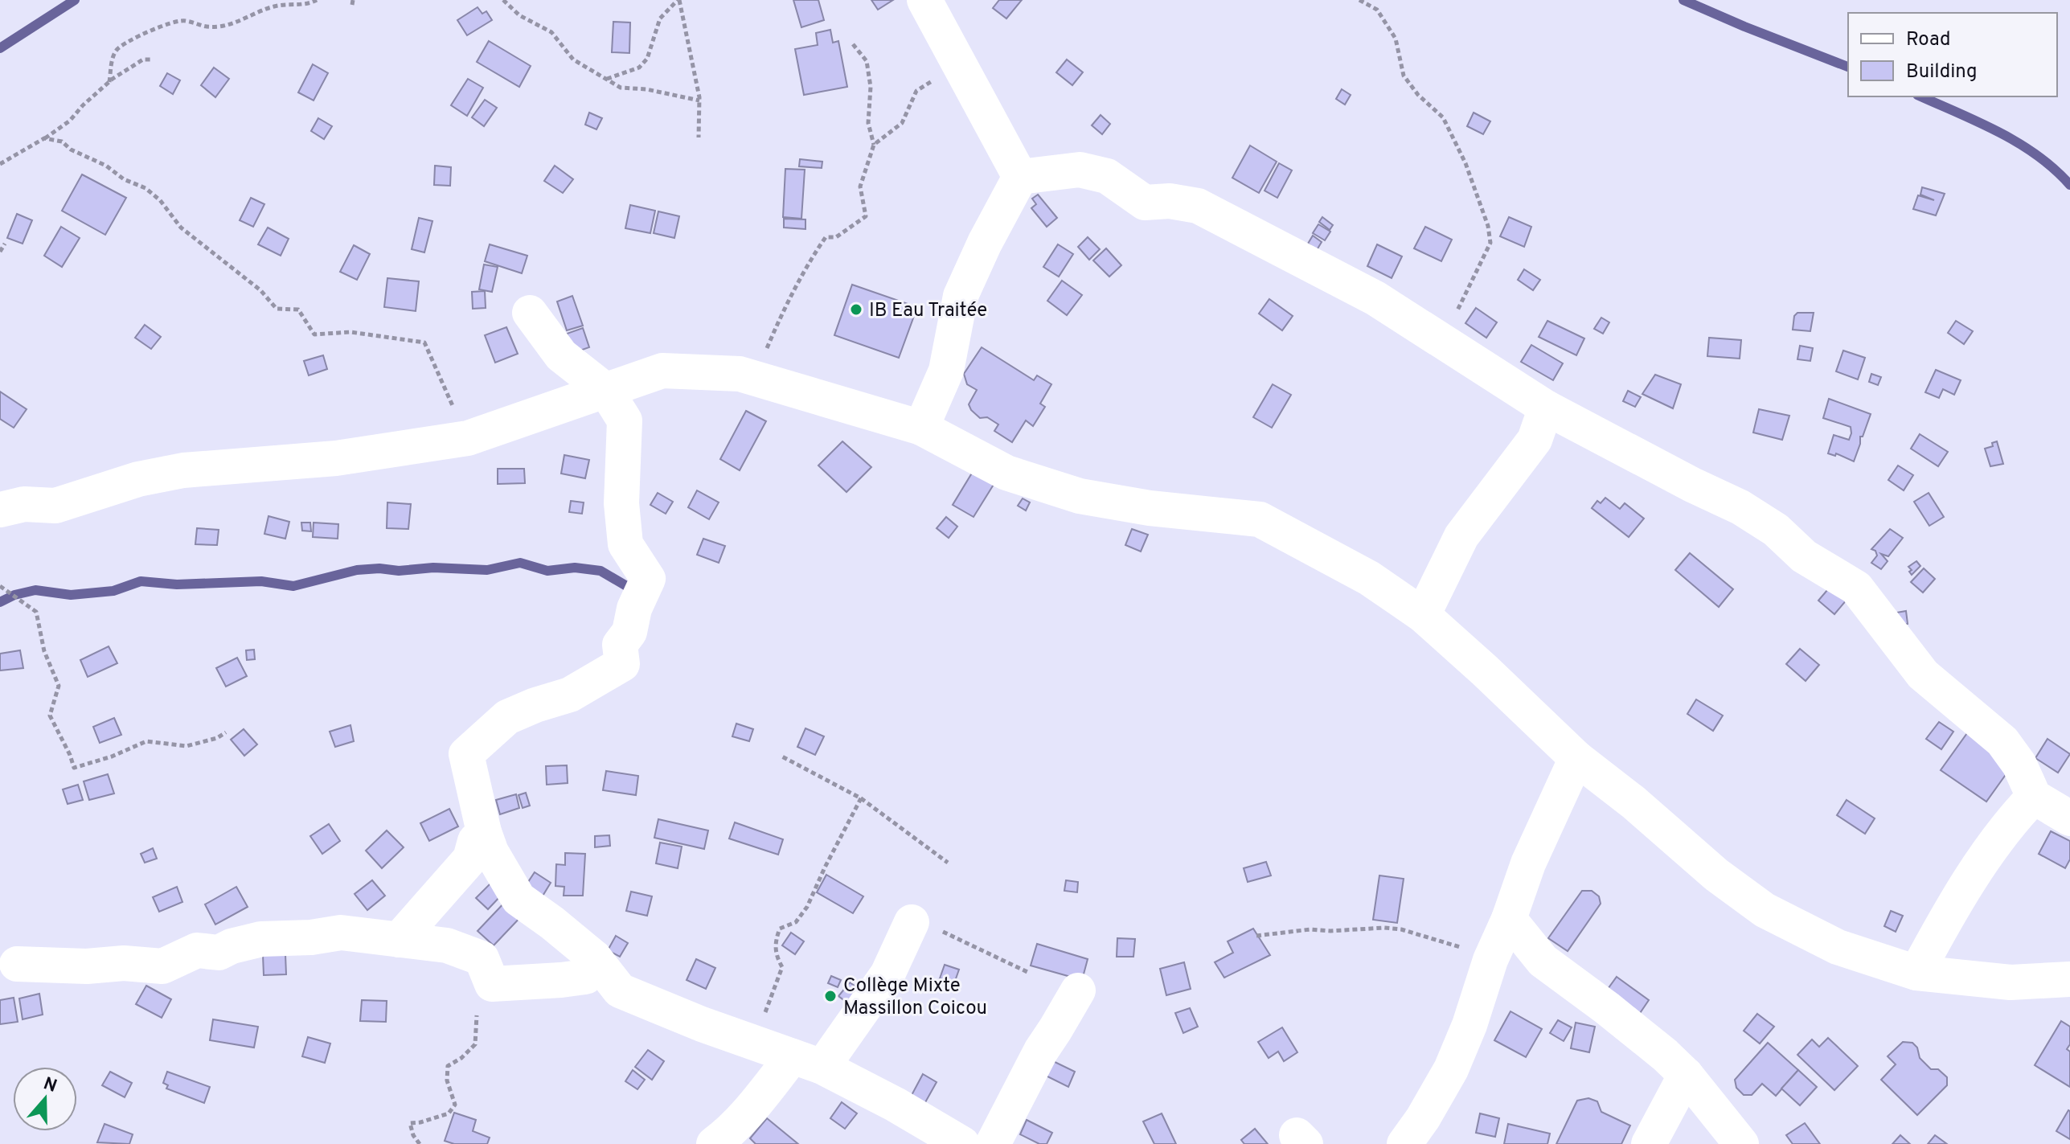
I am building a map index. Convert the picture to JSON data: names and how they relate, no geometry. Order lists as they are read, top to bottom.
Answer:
{
  "places": ["IB Eau Traitée", "Collège Mixte Massillon Coicou"],
  "legend": ["Road", "Building"],
  "north": "top"
}
